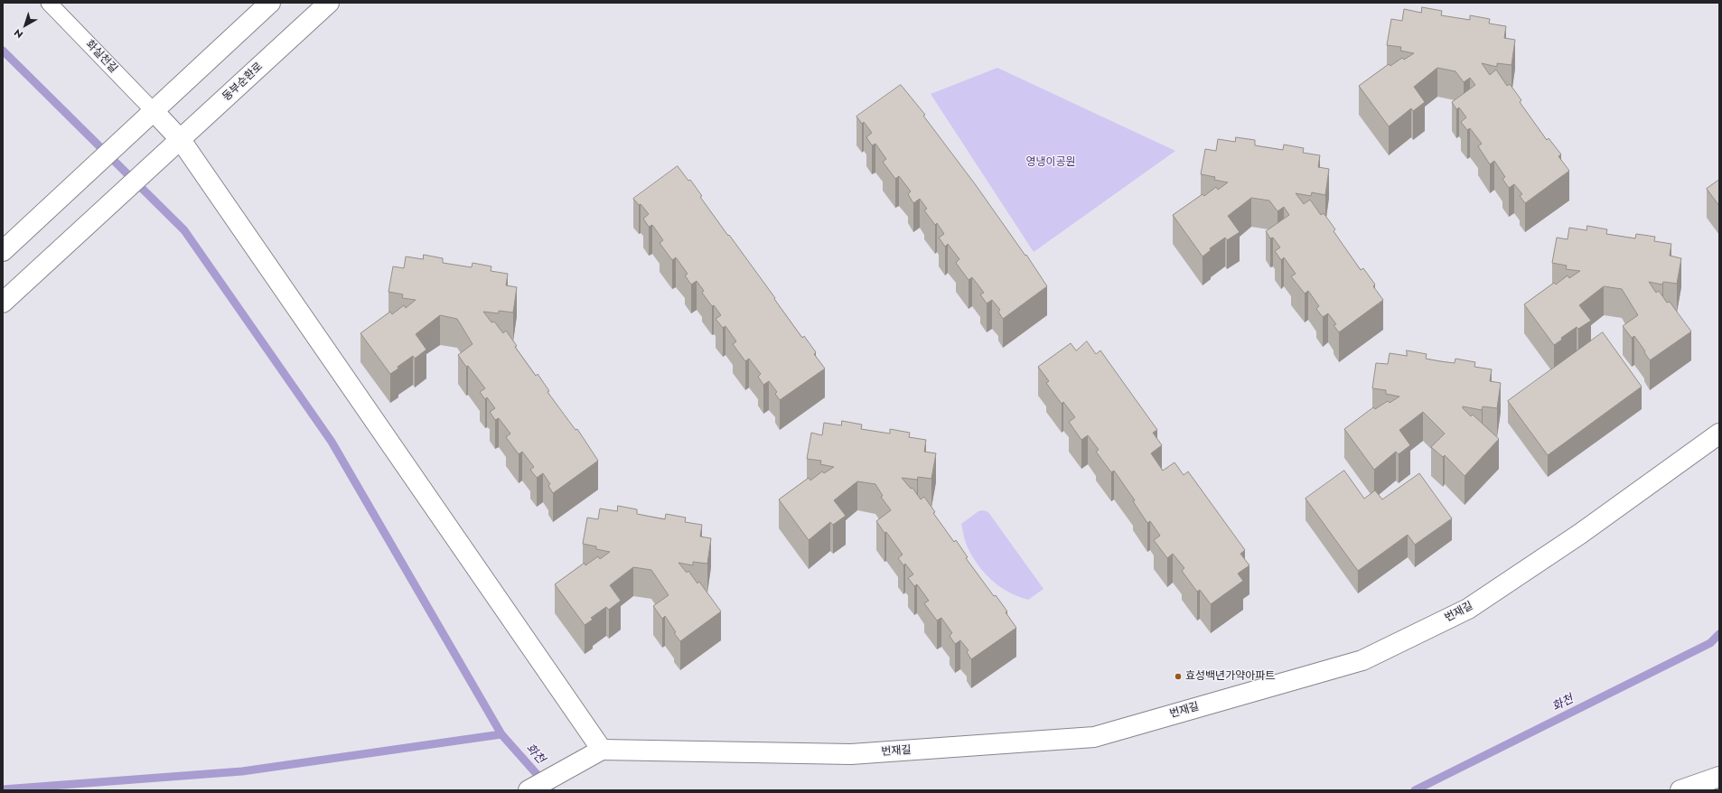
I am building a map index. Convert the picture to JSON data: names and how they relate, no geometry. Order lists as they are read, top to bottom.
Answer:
{
  "streets": {
    "street": ["동부순환로", "번재길"],
    "lane": ["화실천길"]
  },
  "water": ["화천"],
  "parks": ["영냉이공원"],
  "places": ["효성백년가약아파트"],
  "north": "bottom left"
}
